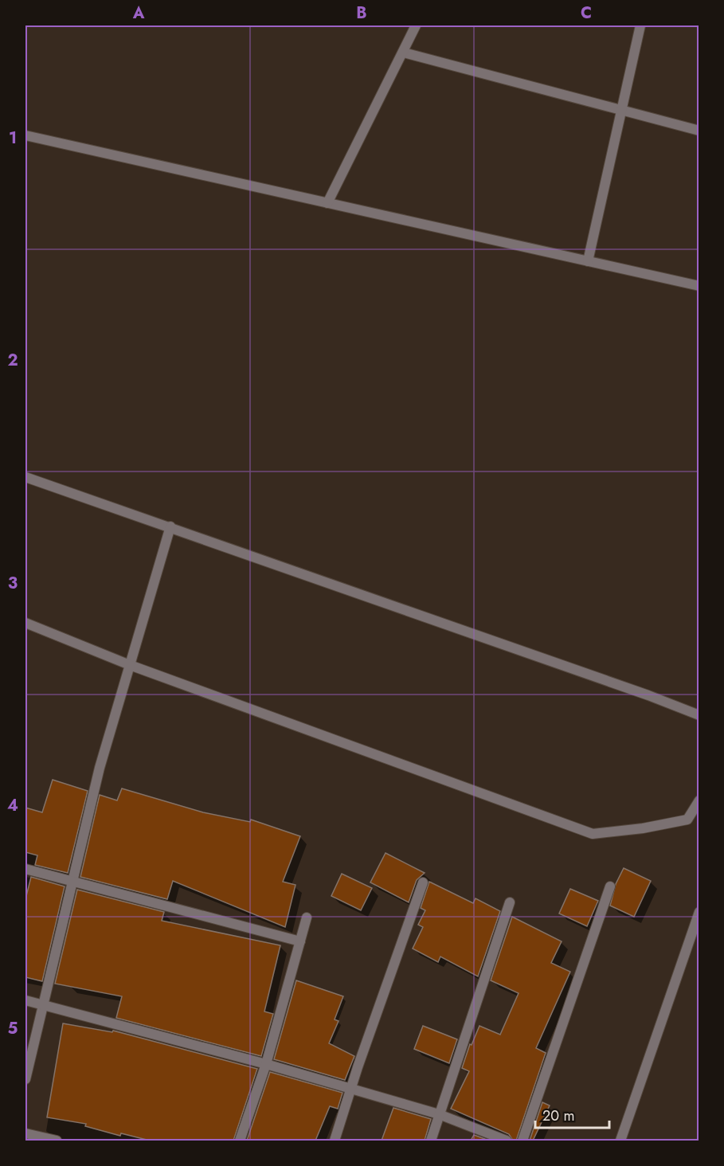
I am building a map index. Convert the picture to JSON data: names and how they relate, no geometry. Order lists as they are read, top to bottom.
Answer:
{
  "scale_bar": "20 m",
  "grid": {
    "columns": ["A", "B", "C"],
    "rows": [
      "1",
      "2",
      "3",
      "4",
      "5"
    ]
  }
}
